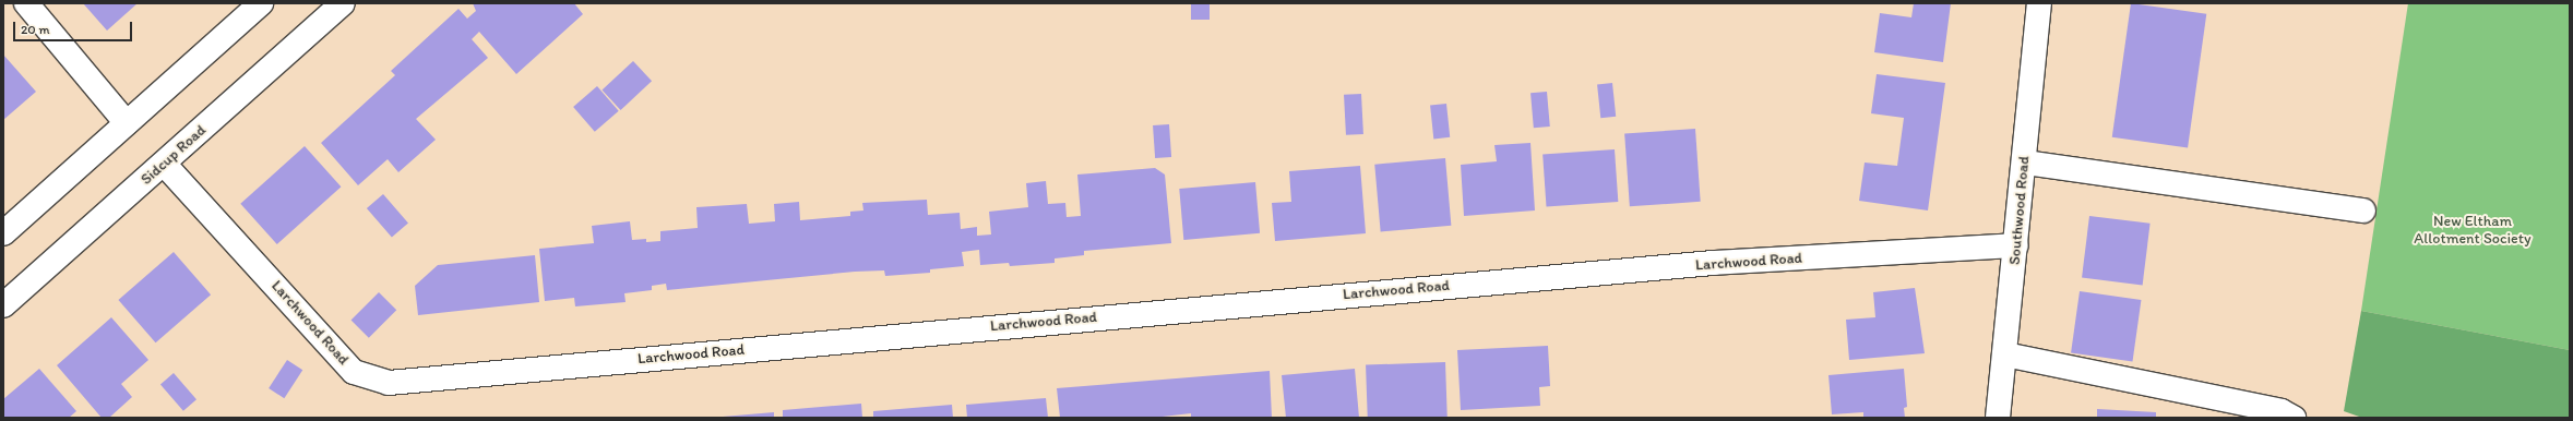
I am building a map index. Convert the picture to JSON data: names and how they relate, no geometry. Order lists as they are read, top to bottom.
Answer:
{
  "streets": {
    "main road": ["Sidcup Road", "Southwood Road", "Larchwood Road"]
  },
  "crossings": [
    ["Sidcup Road", "Larchwood Road"],
    ["Southwood Road", "Larchwood Road"]
  ],
  "parks": ["New Eltham Allotment Society"],
  "scale_bar": "20 m"
}
